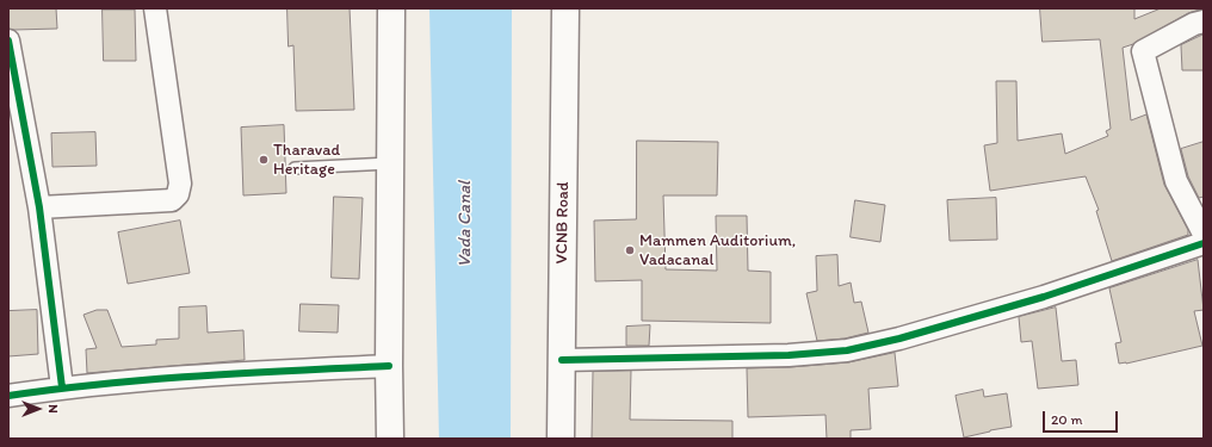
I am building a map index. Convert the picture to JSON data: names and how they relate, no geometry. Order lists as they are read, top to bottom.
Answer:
{
  "streets": {
    "main road": ["VCNB Road"]
  },
  "water": ["Vada Canal"],
  "places": ["Tharavad Heritage", "Mammen Auditorium, Vadacanal"],
  "scale_bar": "20 m",
  "north": "right"
}
